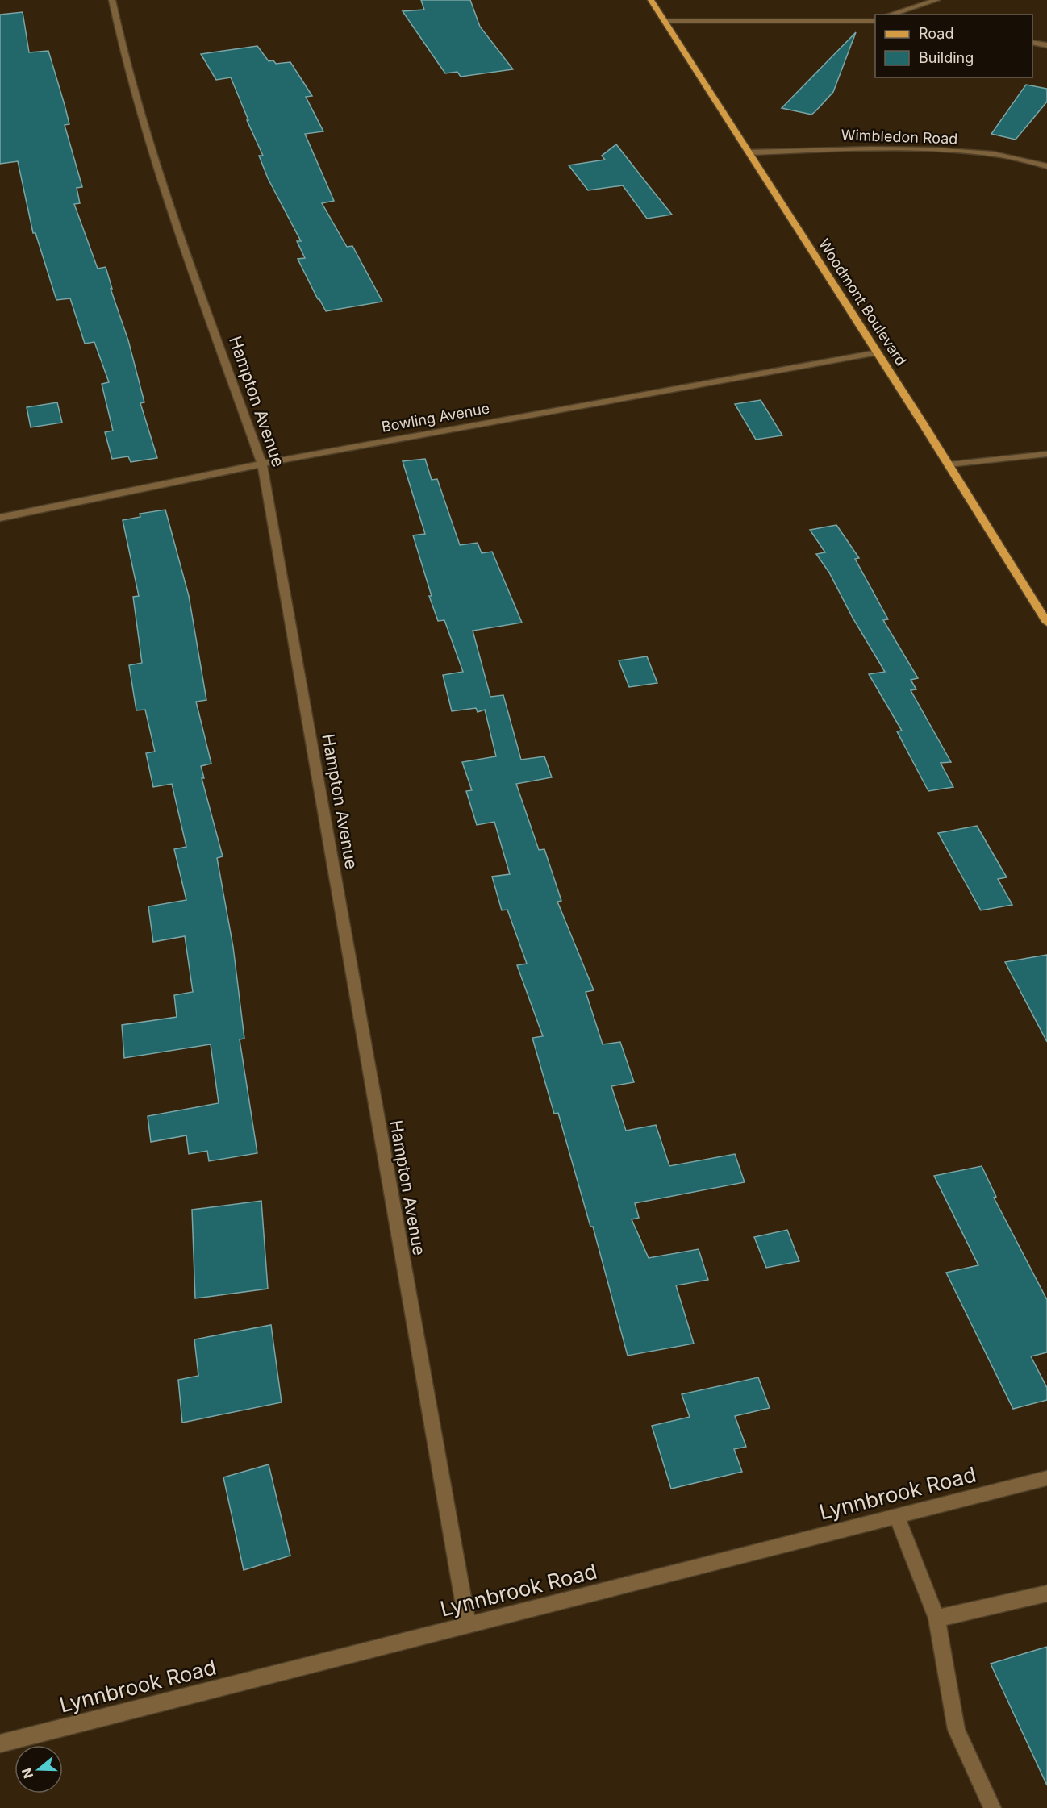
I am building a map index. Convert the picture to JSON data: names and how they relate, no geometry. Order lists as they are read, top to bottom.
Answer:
{
  "streets": {
    "main road": ["Woodmont Boulevard"],
    "street": [
      "Wimbledon Road",
      "Hampton Avenue",
      "Bowling Avenue",
      "Lynnbrook Road"
    ]
  },
  "crossings": [
    ["Wimbledon Road", "Woodmont Boulevard"],
    ["Woodmont Boulevard", "Bowling Avenue"],
    ["Hampton Avenue", "Bowling Avenue"],
    ["Hampton Avenue", "Lynnbrook Road"]
  ],
  "legend": ["Road", "Building"],
  "north": "left"
}
